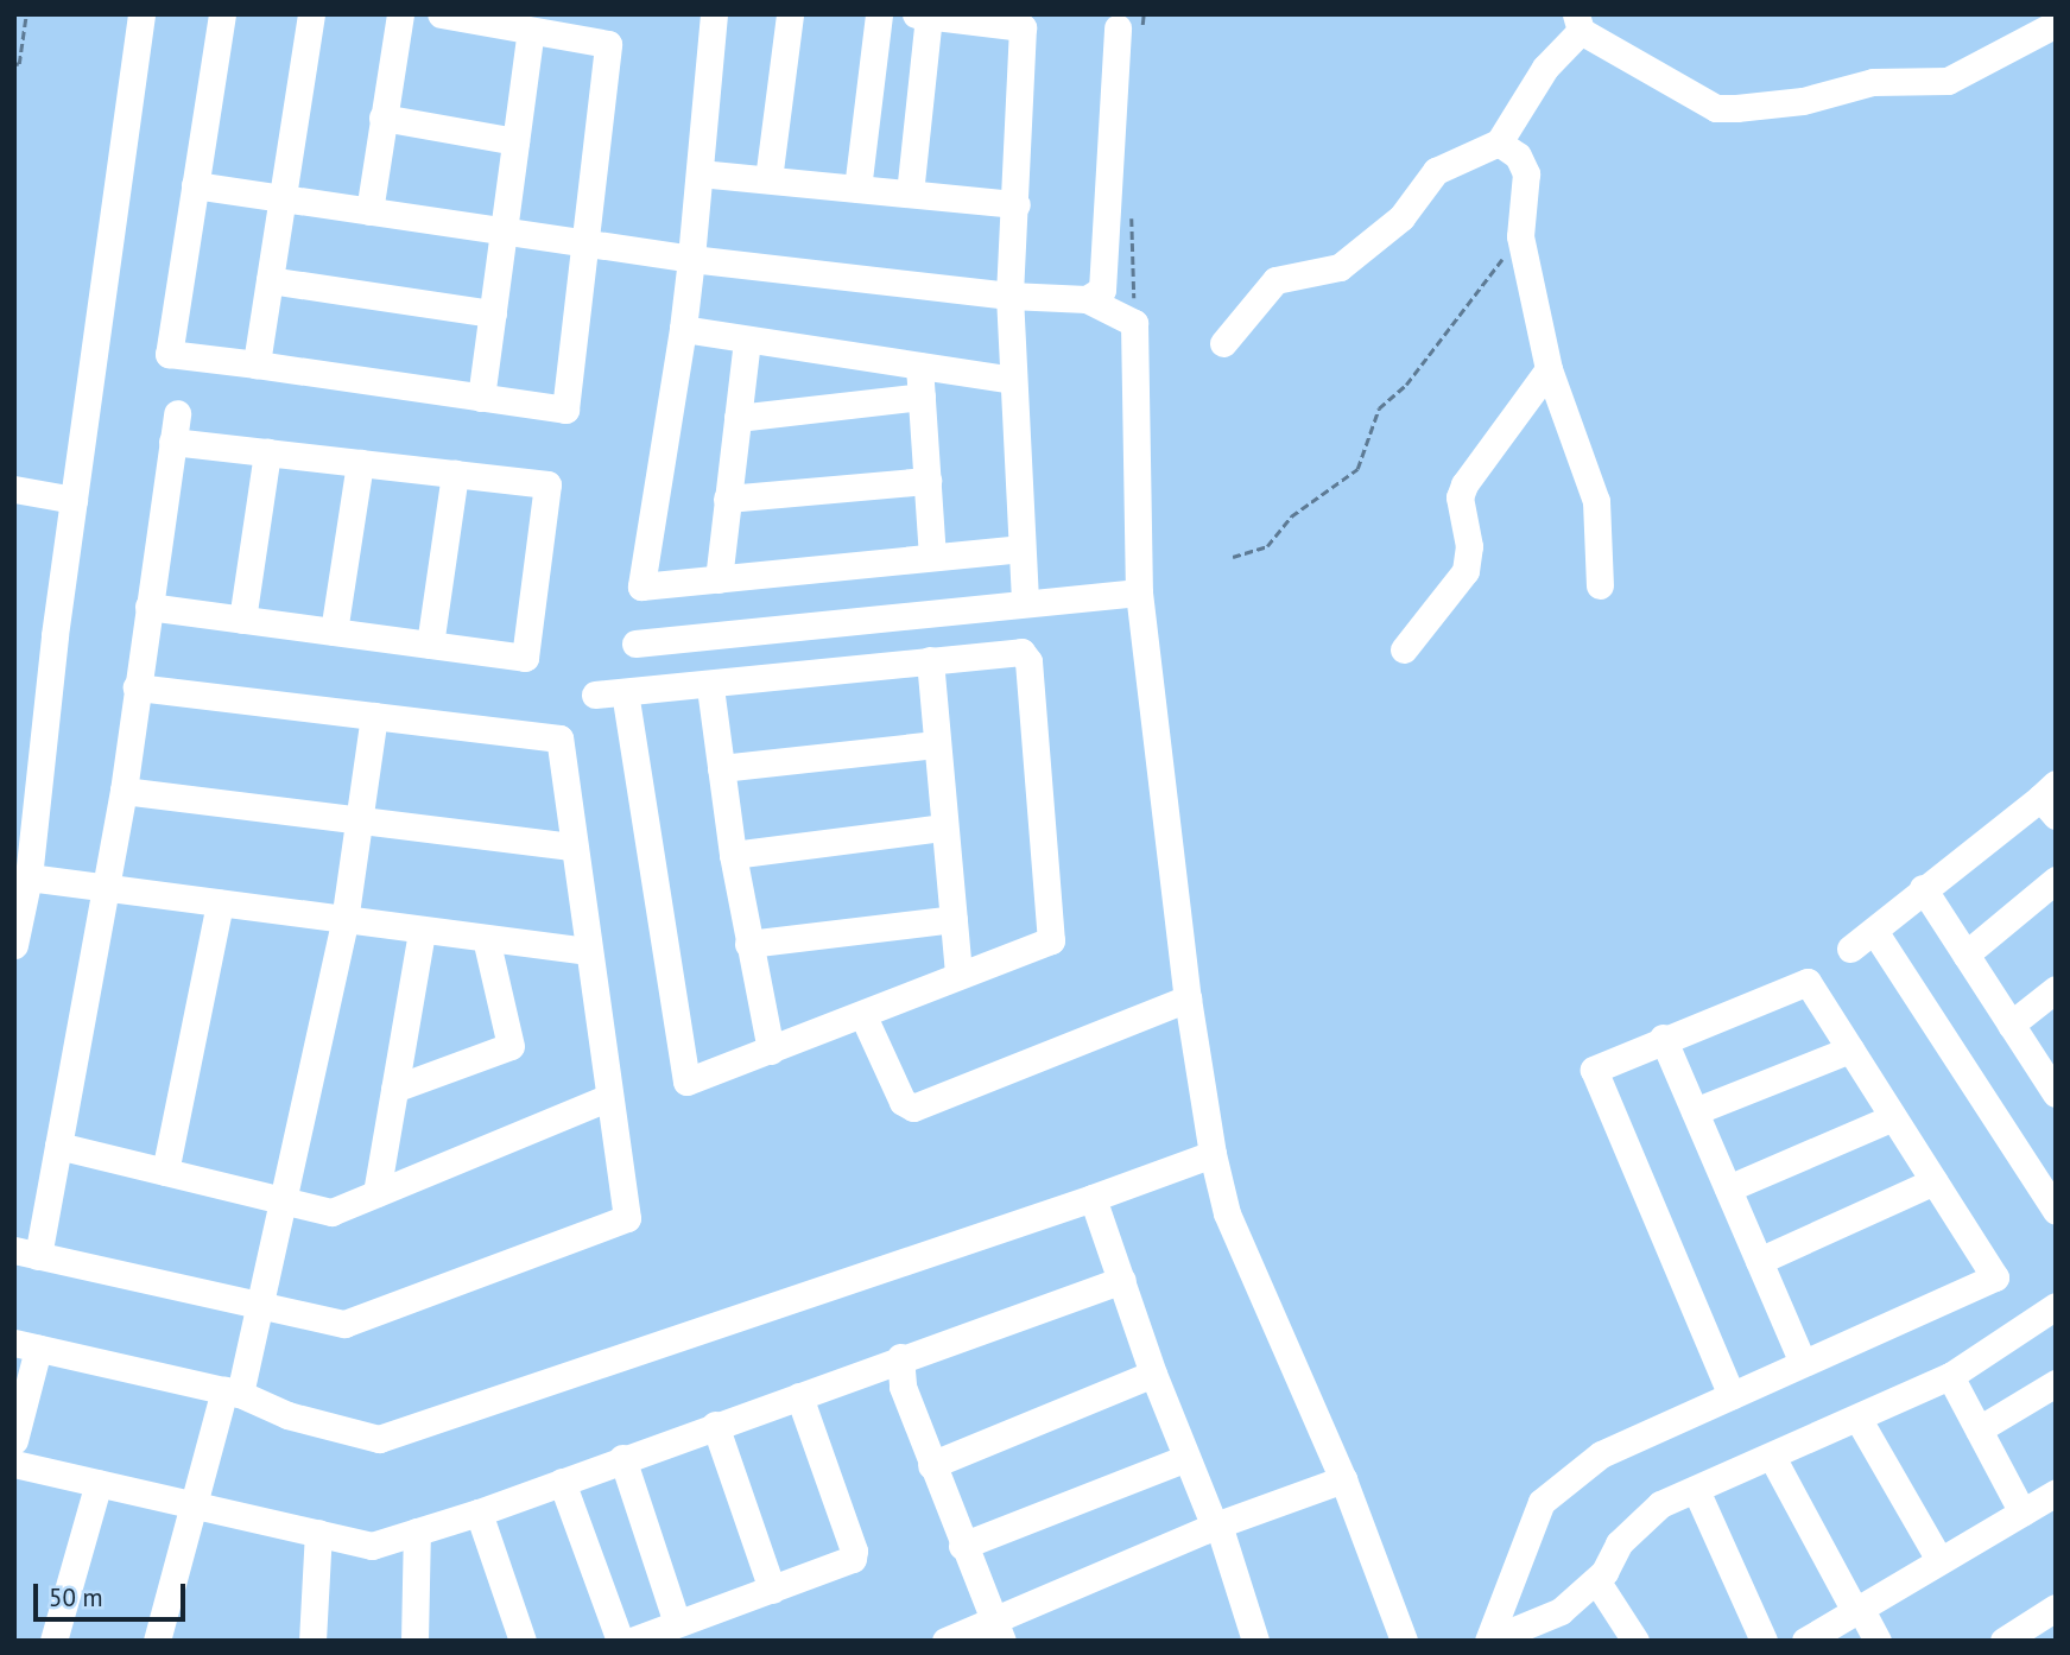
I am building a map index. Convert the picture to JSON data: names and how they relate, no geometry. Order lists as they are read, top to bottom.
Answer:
{
  "scale_bar": "50 m"
}
